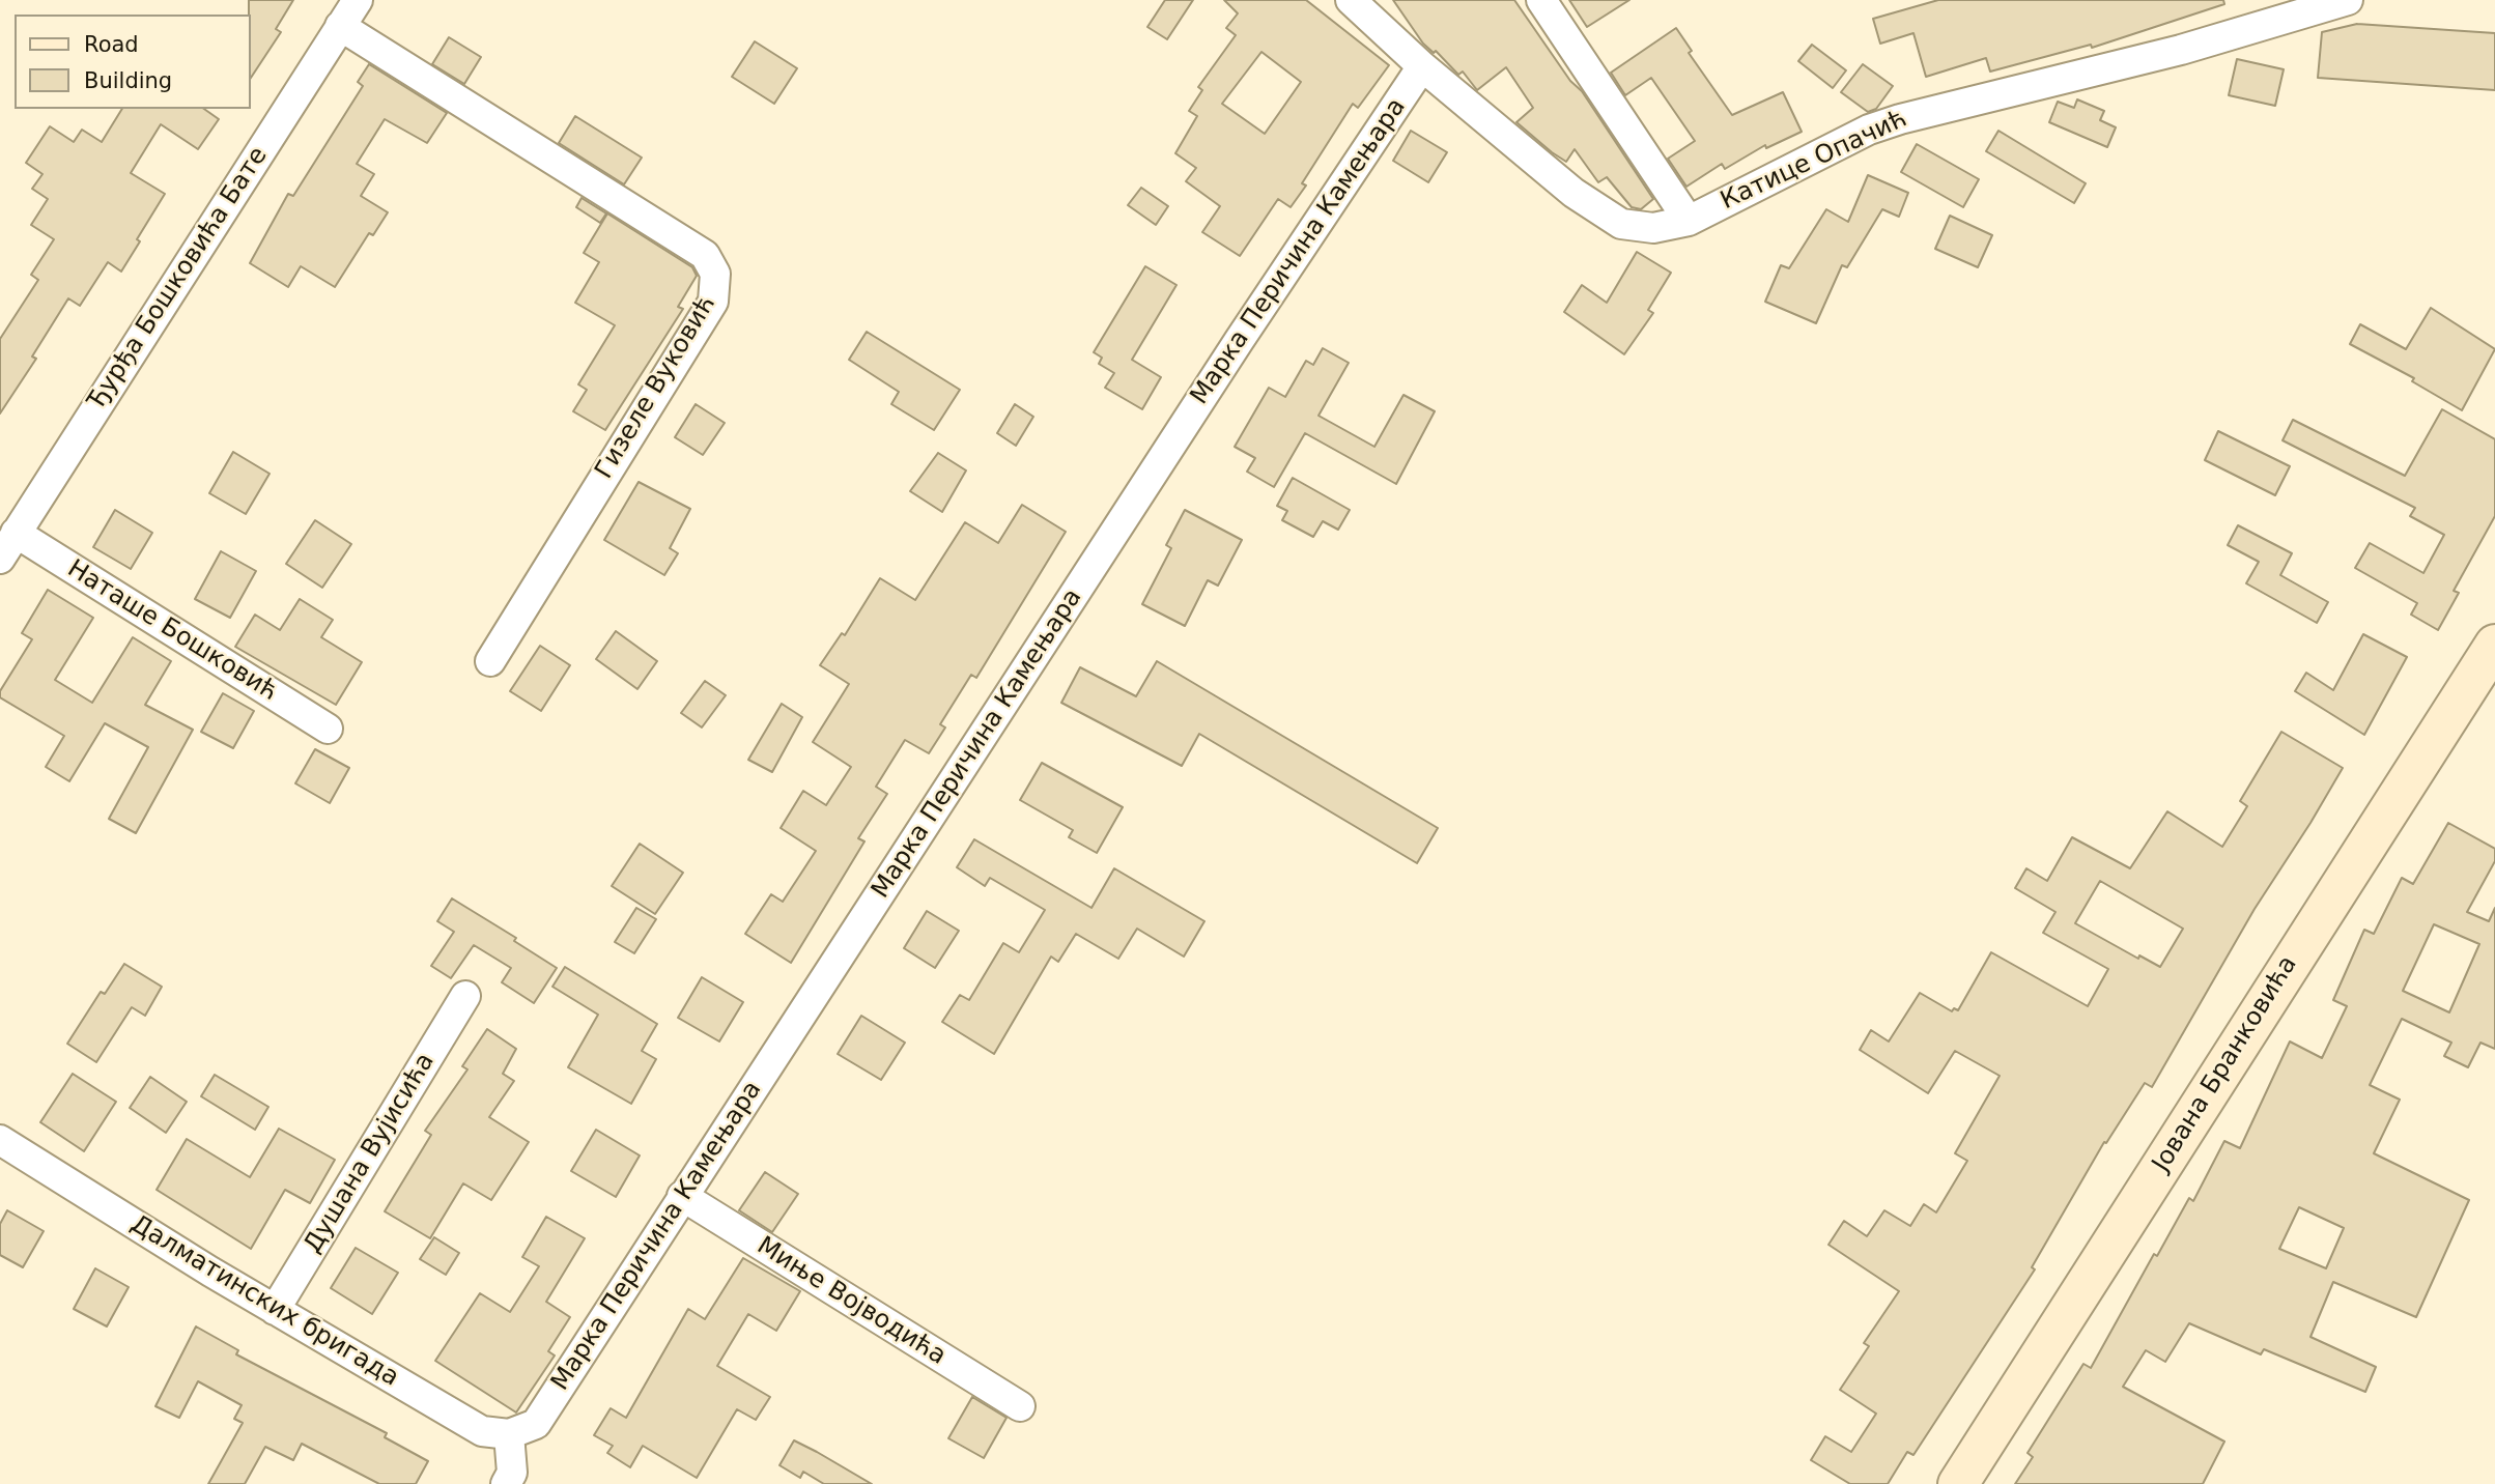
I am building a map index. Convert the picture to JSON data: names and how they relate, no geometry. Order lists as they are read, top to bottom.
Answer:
{
  "streets": {
    "main road": ["Јована Бранковића"],
    "street": [
      "Катице Опачић",
      "Марка Перичина Камењара",
      "Ђурђа Бошковића Бате",
      "Гизеле Вуковић",
      "Наташе Бошковић",
      "Душана Вујисића",
      "Далматинских бригада",
      "Миње Војводића"
    ]
  },
  "crossings": [
    ["Катице Опачић", "Марка Перичина Камењара"],
    ["Марка Перичина Камењара", "Далматинских бригада"],
    ["Марка Перичина Камењара", "Миње Војводића"],
    ["Ђурђа Бошковића Бате", "Гизеле Вуковић"],
    ["Ђурђа Бошковића Бате", "Наташе Бошковић"],
    ["Душана Вујисића", "Далматинских бригада"]
  ],
  "legend": ["Road", "Building"]
}
